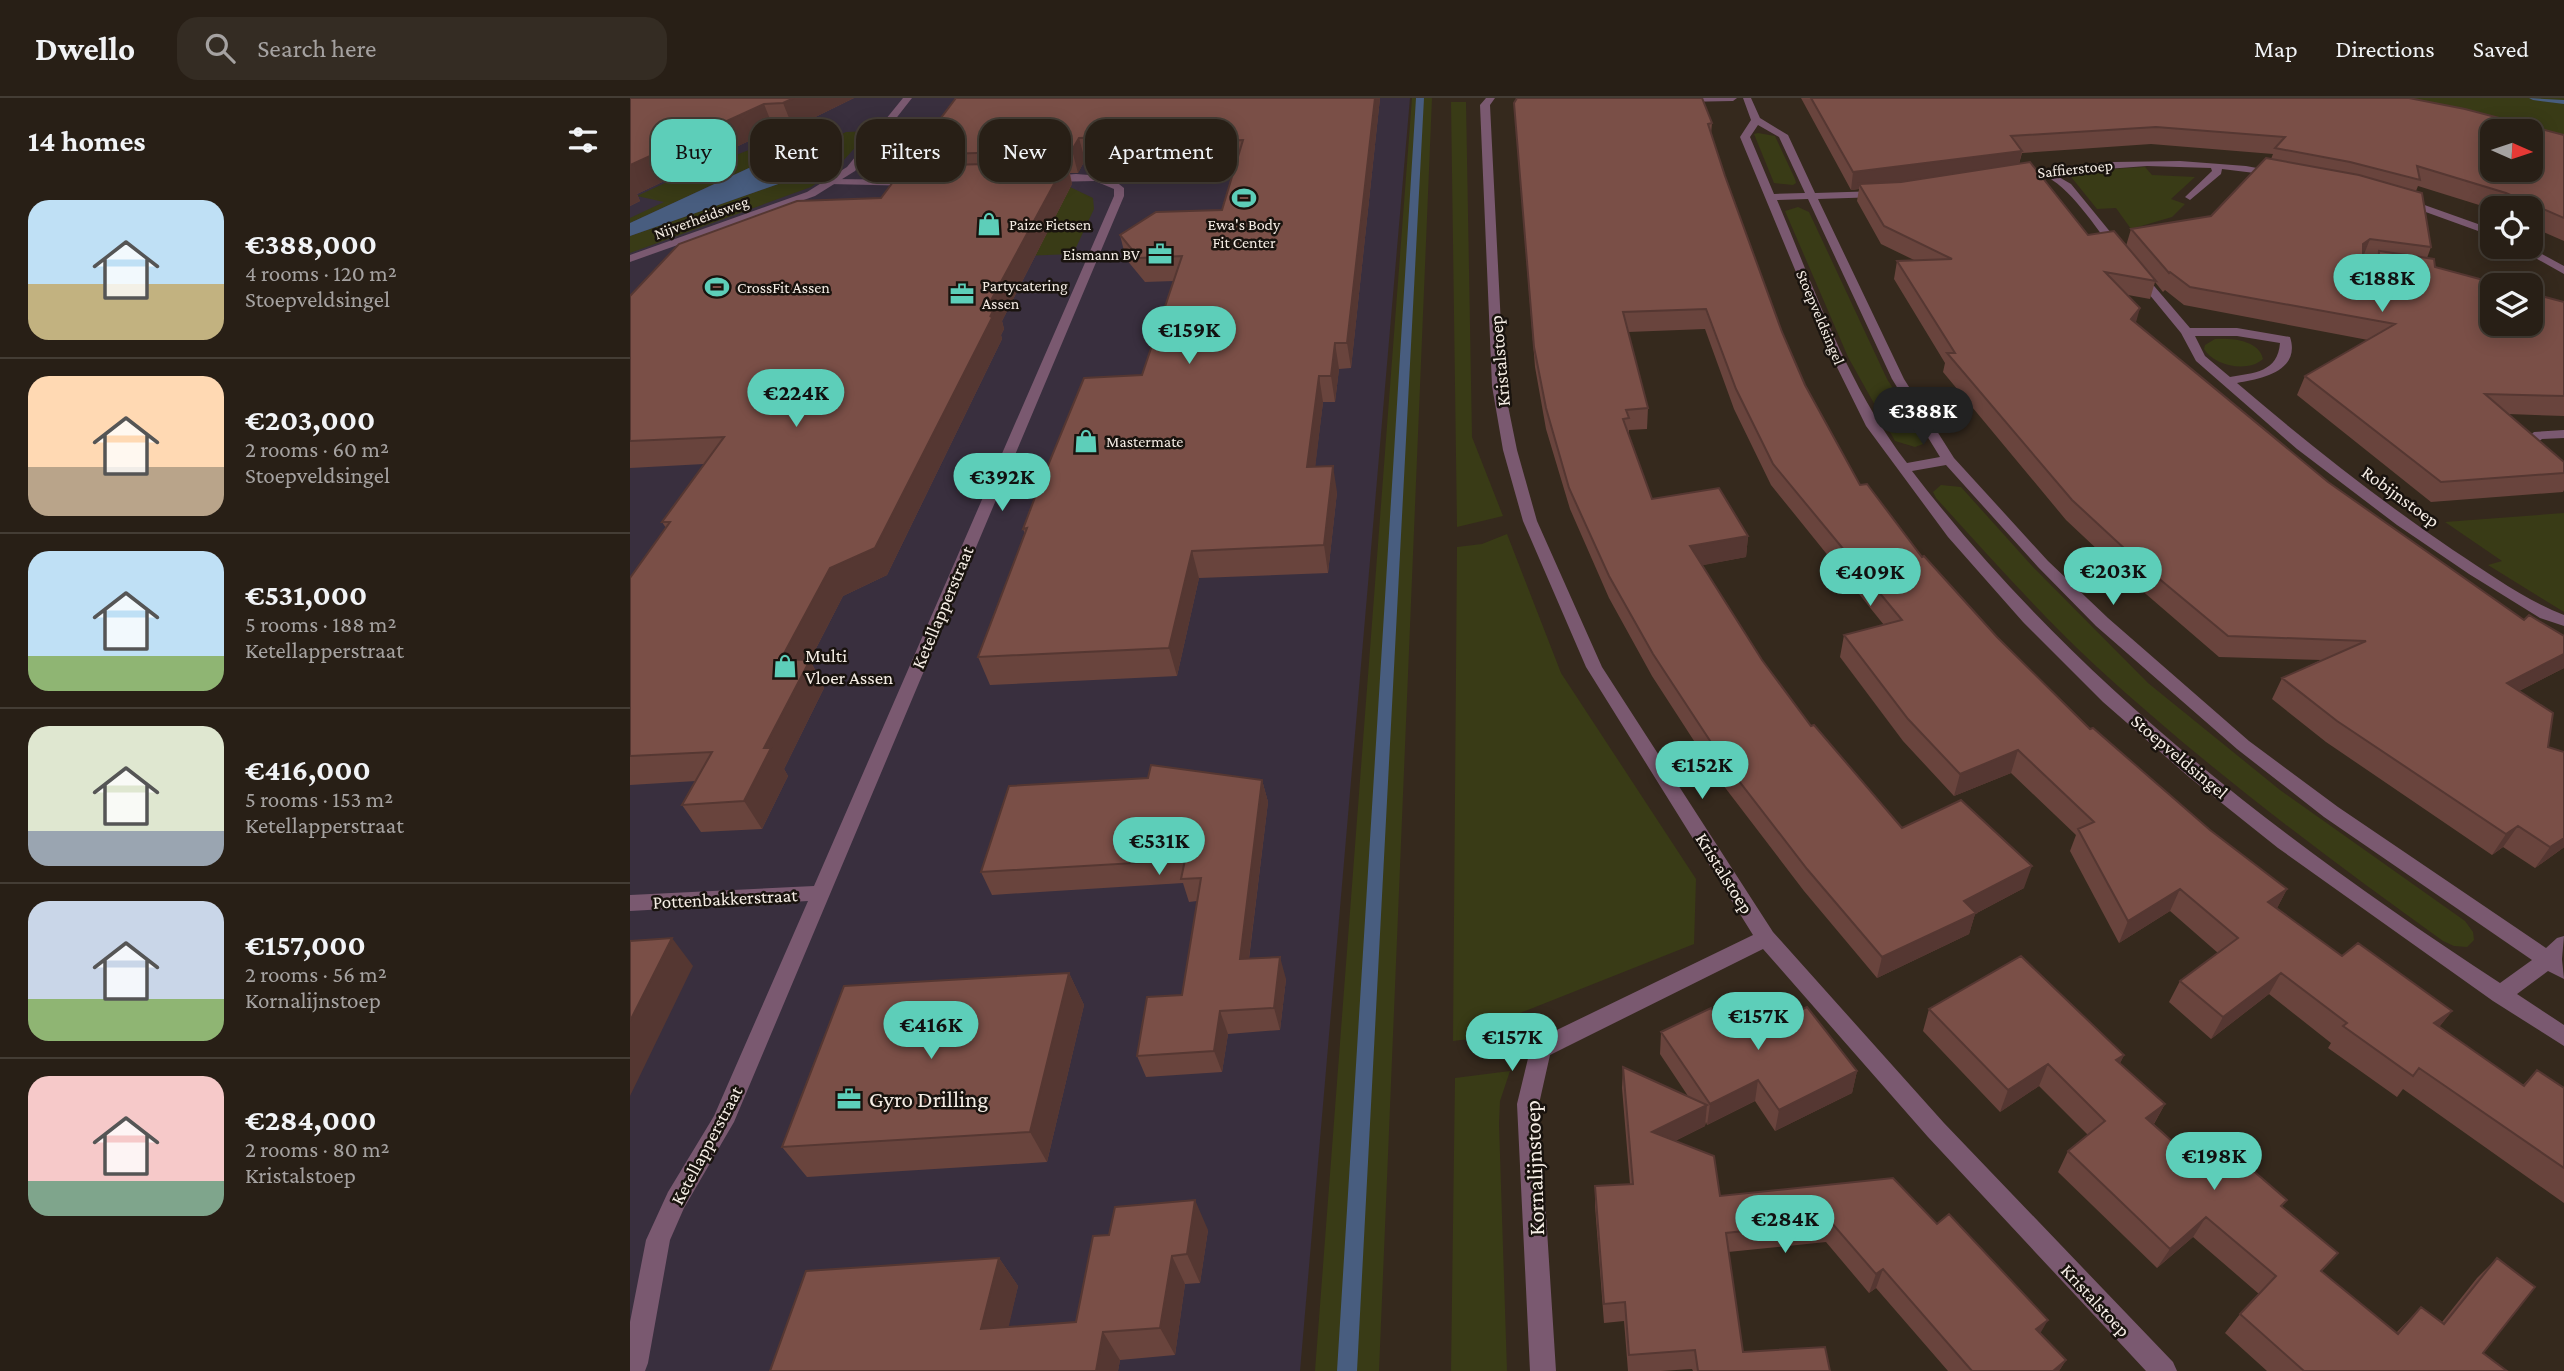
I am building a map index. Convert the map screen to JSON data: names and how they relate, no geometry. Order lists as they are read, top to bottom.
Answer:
{
  "streets": {
    "street": [
      "Saffierstoep",
      "Nijverheidsweg",
      "Stoepveldsingel",
      "Kristalstoep",
      "Robijnstoep",
      "Ketellapperstraat",
      "Pottenbakkerstraat",
      "Kornalijnstoep"
    ]
  },
  "crossings": [
    ["Saffierstoep", "Robijnstoep"],
    ["Kristalstoep", "Kornalijnstoep"],
    ["Ketellapperstraat", "Pottenbakkerstraat"]
  ],
  "places": {
    "sports": ["Ewa's Body Fit Center", "CrossFit Assen"],
    "shop": ["Paize Fietsen", "Mastermate", "Multi Vloer Assen"],
    "office": ["Eismann BV", "Partycatering Assen", "Gyro Drilling"]
  },
  "north": "right",
  "page": {
    "header": "Dwello",
    "search": "Search here",
    "nav": ["Map", "Directions", "Saved"],
    "heading": "14 homes",
    "chip": [
      "Buy",
      "Rent",
      "Filters",
      "New",
      "Apartment"
    ],
    "list": [
      {
        "name": "€388,000",
        "note": "4 rooms · 120 m² · Stoepveldsingel"
      },
      {
        "name": "€203,000",
        "note": "2 rooms · 60 m² · Stoepveldsingel"
      },
      {
        "name": "€531,000",
        "note": "5 rooms · 188 m² · Ketellapperstraat"
      },
      {
        "name": "€416,000",
        "note": "5 rooms · 153 m² · Ketellapperstraat"
      },
      {
        "name": "€157,000",
        "note": "2 rooms · 56 m² · Kornalijnstoep"
      },
      {
        "name": "€284,000",
        "note": "2 rooms · 80 m² · Kristalstoep"
      }
    ],
    "price": [
      "€188K",
      "€159K",
      "€224K",
      "€388K",
      "€392K",
      "€203K",
      "€409K",
      "€152K",
      "€531K",
      "€157K",
      "€416K",
      "€157K",
      "€198K",
      "€284K"
    ]
  }
}
